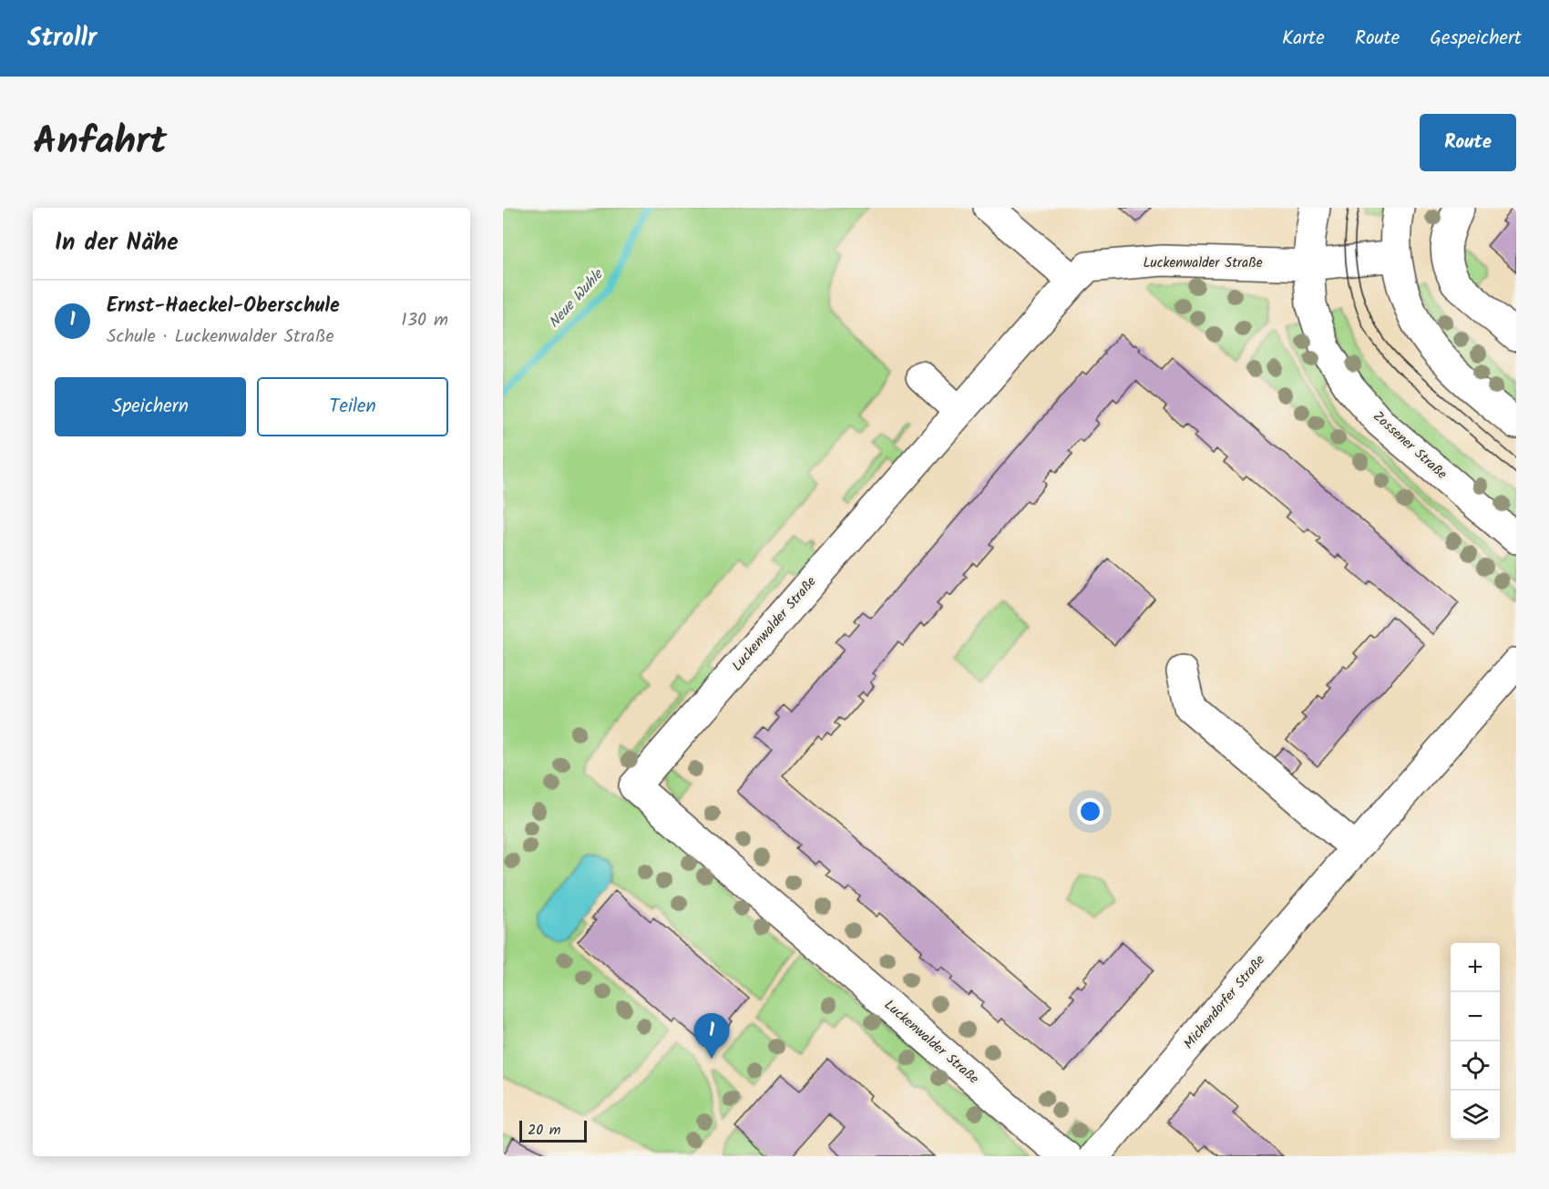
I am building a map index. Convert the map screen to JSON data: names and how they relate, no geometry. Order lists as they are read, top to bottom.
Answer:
{
  "streets": {
    "street": ["Luckenwalder Straße", "Zossener Straße", "Michendorfer Straße"]
  },
  "crossings": [
    ["Luckenwalder Straße", "Zossener Straße"]
  ],
  "water": ["Neue Wuhle"],
  "scale_bar": "20 m",
  "page": {
    "header": "Strollr",
    "nav": ["Karte", "Route", "Gespeichert"],
    "title": "Anfahrt",
    "buttons": [
      "Route",
      ["Speichern", "Teilen"]
    ],
    "heading": "In der Nähe",
    "list": [
      {
        "mark": "1",
        "name": "Ernst-Haeckel-Oberschule",
        "note": "Schule · Luckenwalder Straße",
        "value": "130 m"
      }
    ],
    "map_buttons": ["+", "−"],
    "pins": "1",
    "scale": "20 m"
  }
}
